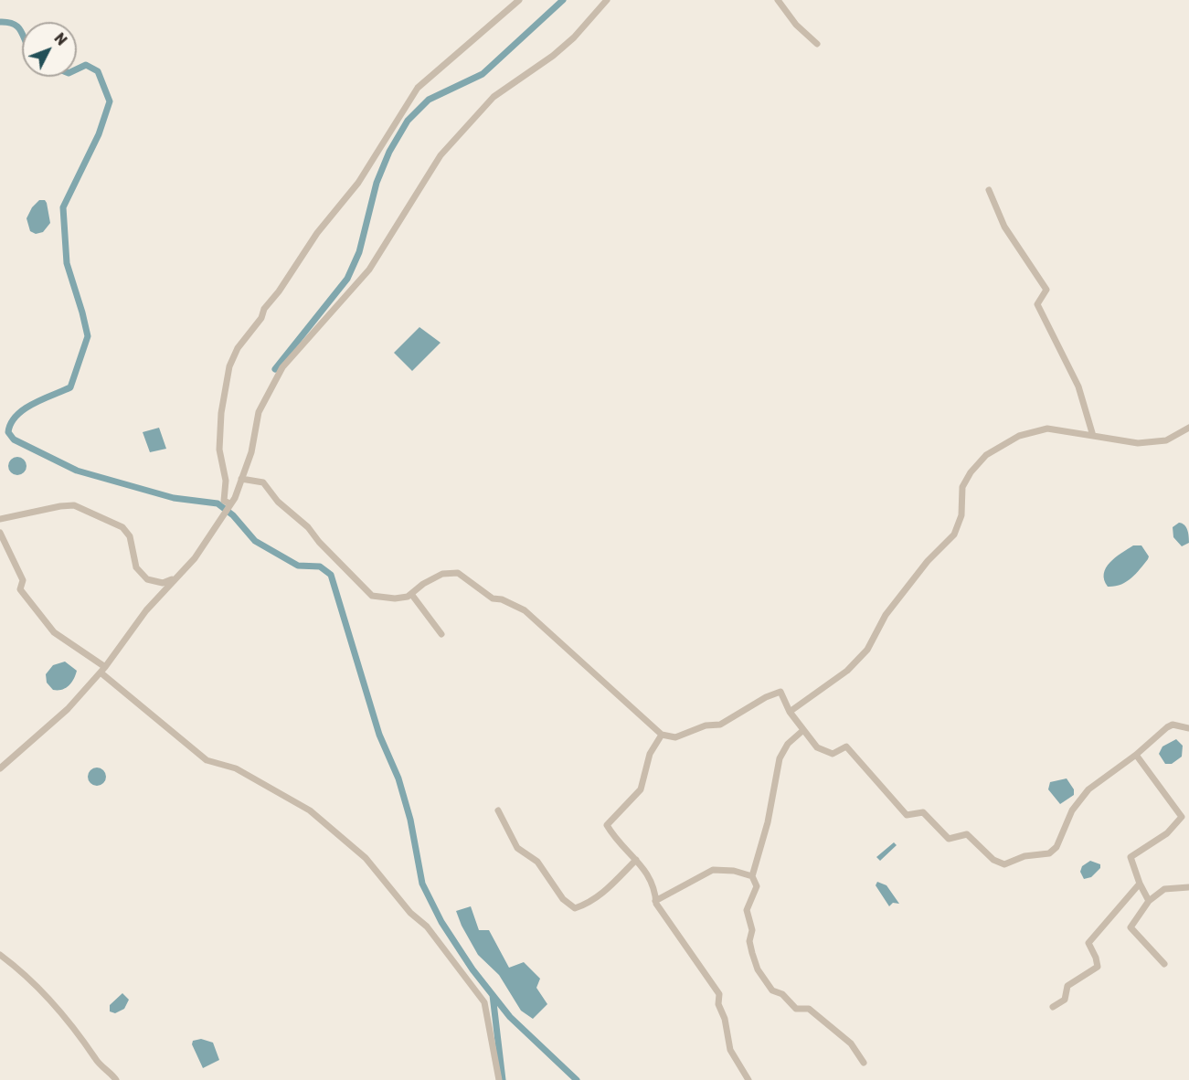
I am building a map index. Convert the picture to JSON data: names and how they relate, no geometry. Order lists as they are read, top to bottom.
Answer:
{
  "north": "top right"
}
